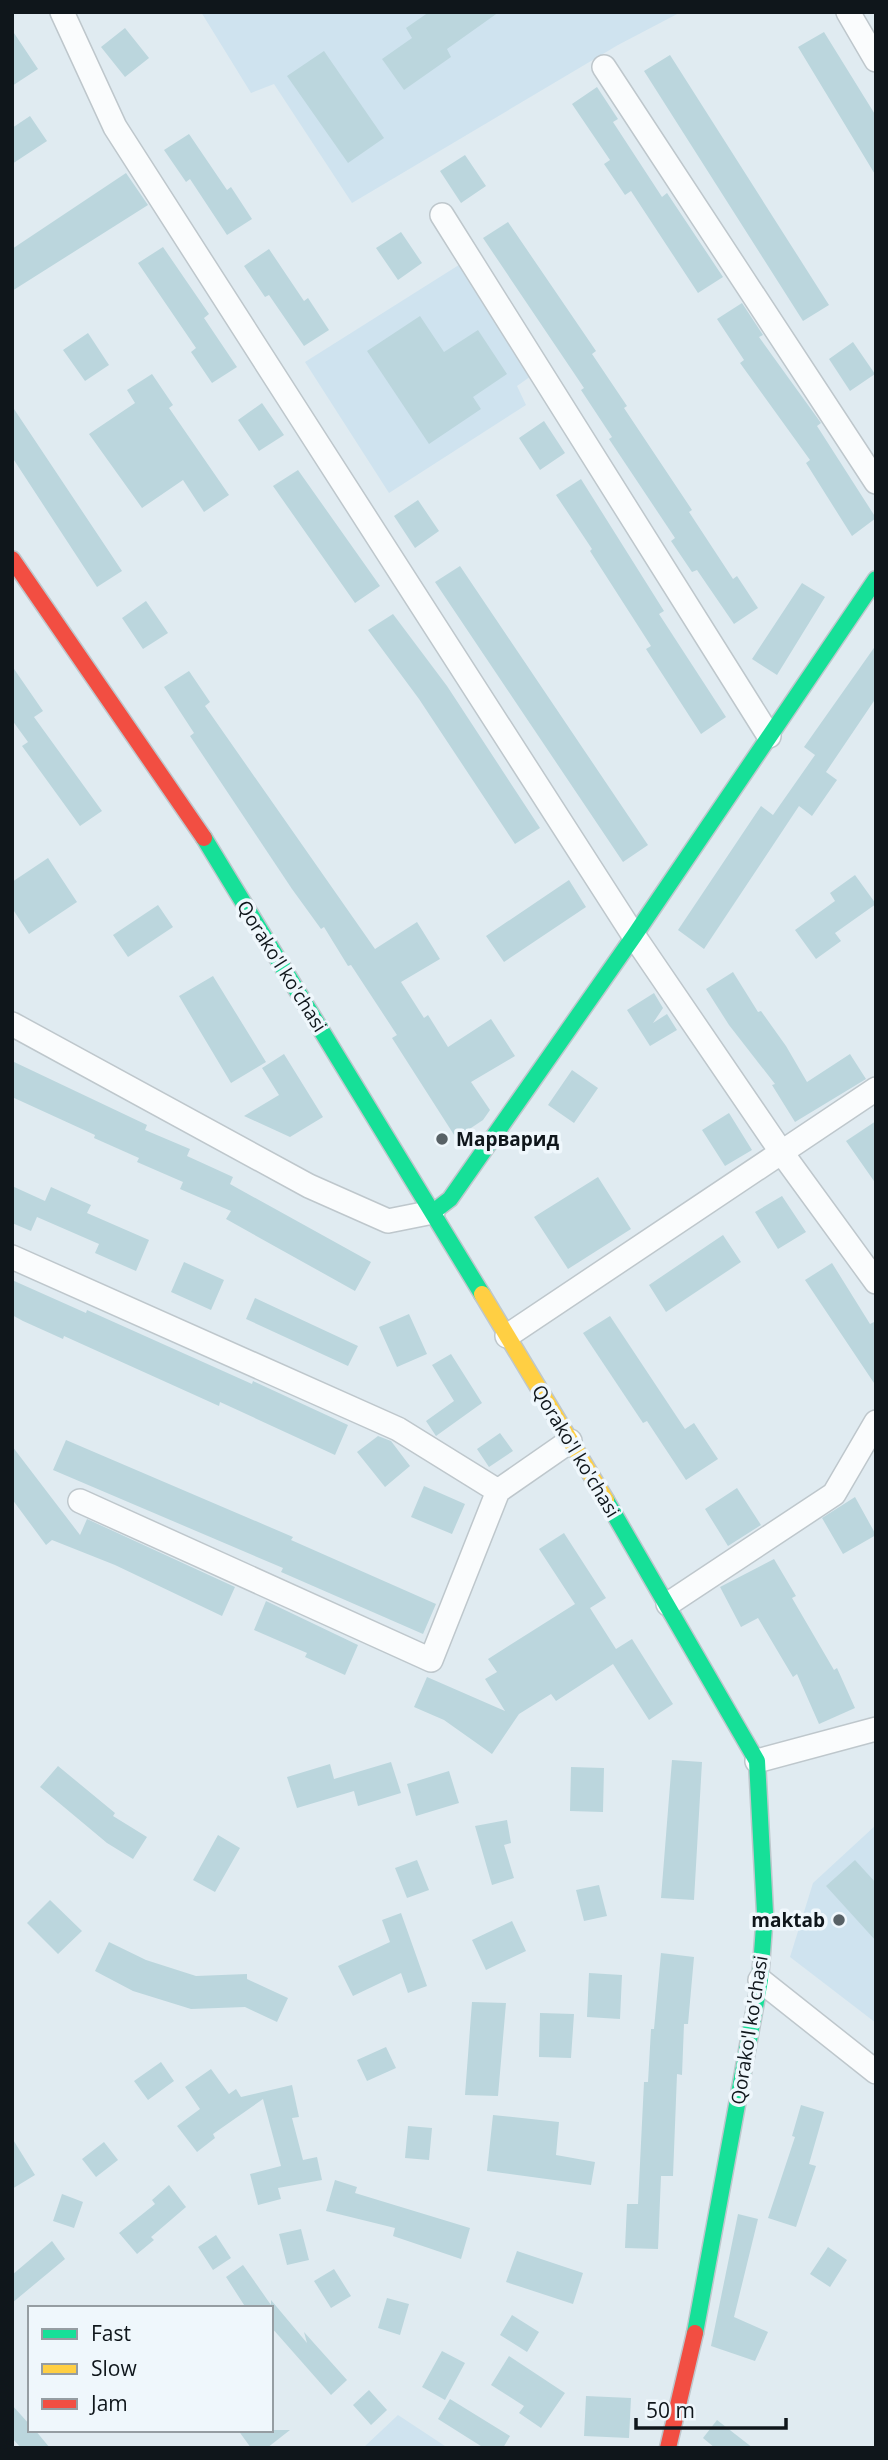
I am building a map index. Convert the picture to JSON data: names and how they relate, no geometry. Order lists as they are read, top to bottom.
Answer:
{
  "streets": {
    "street": ["Qorako'l ko'chasi"]
  },
  "places": ["Марварид", "maktab"],
  "legend": ["Fast", "Slow", "Jam"],
  "scale_bar": "50 m"
}
